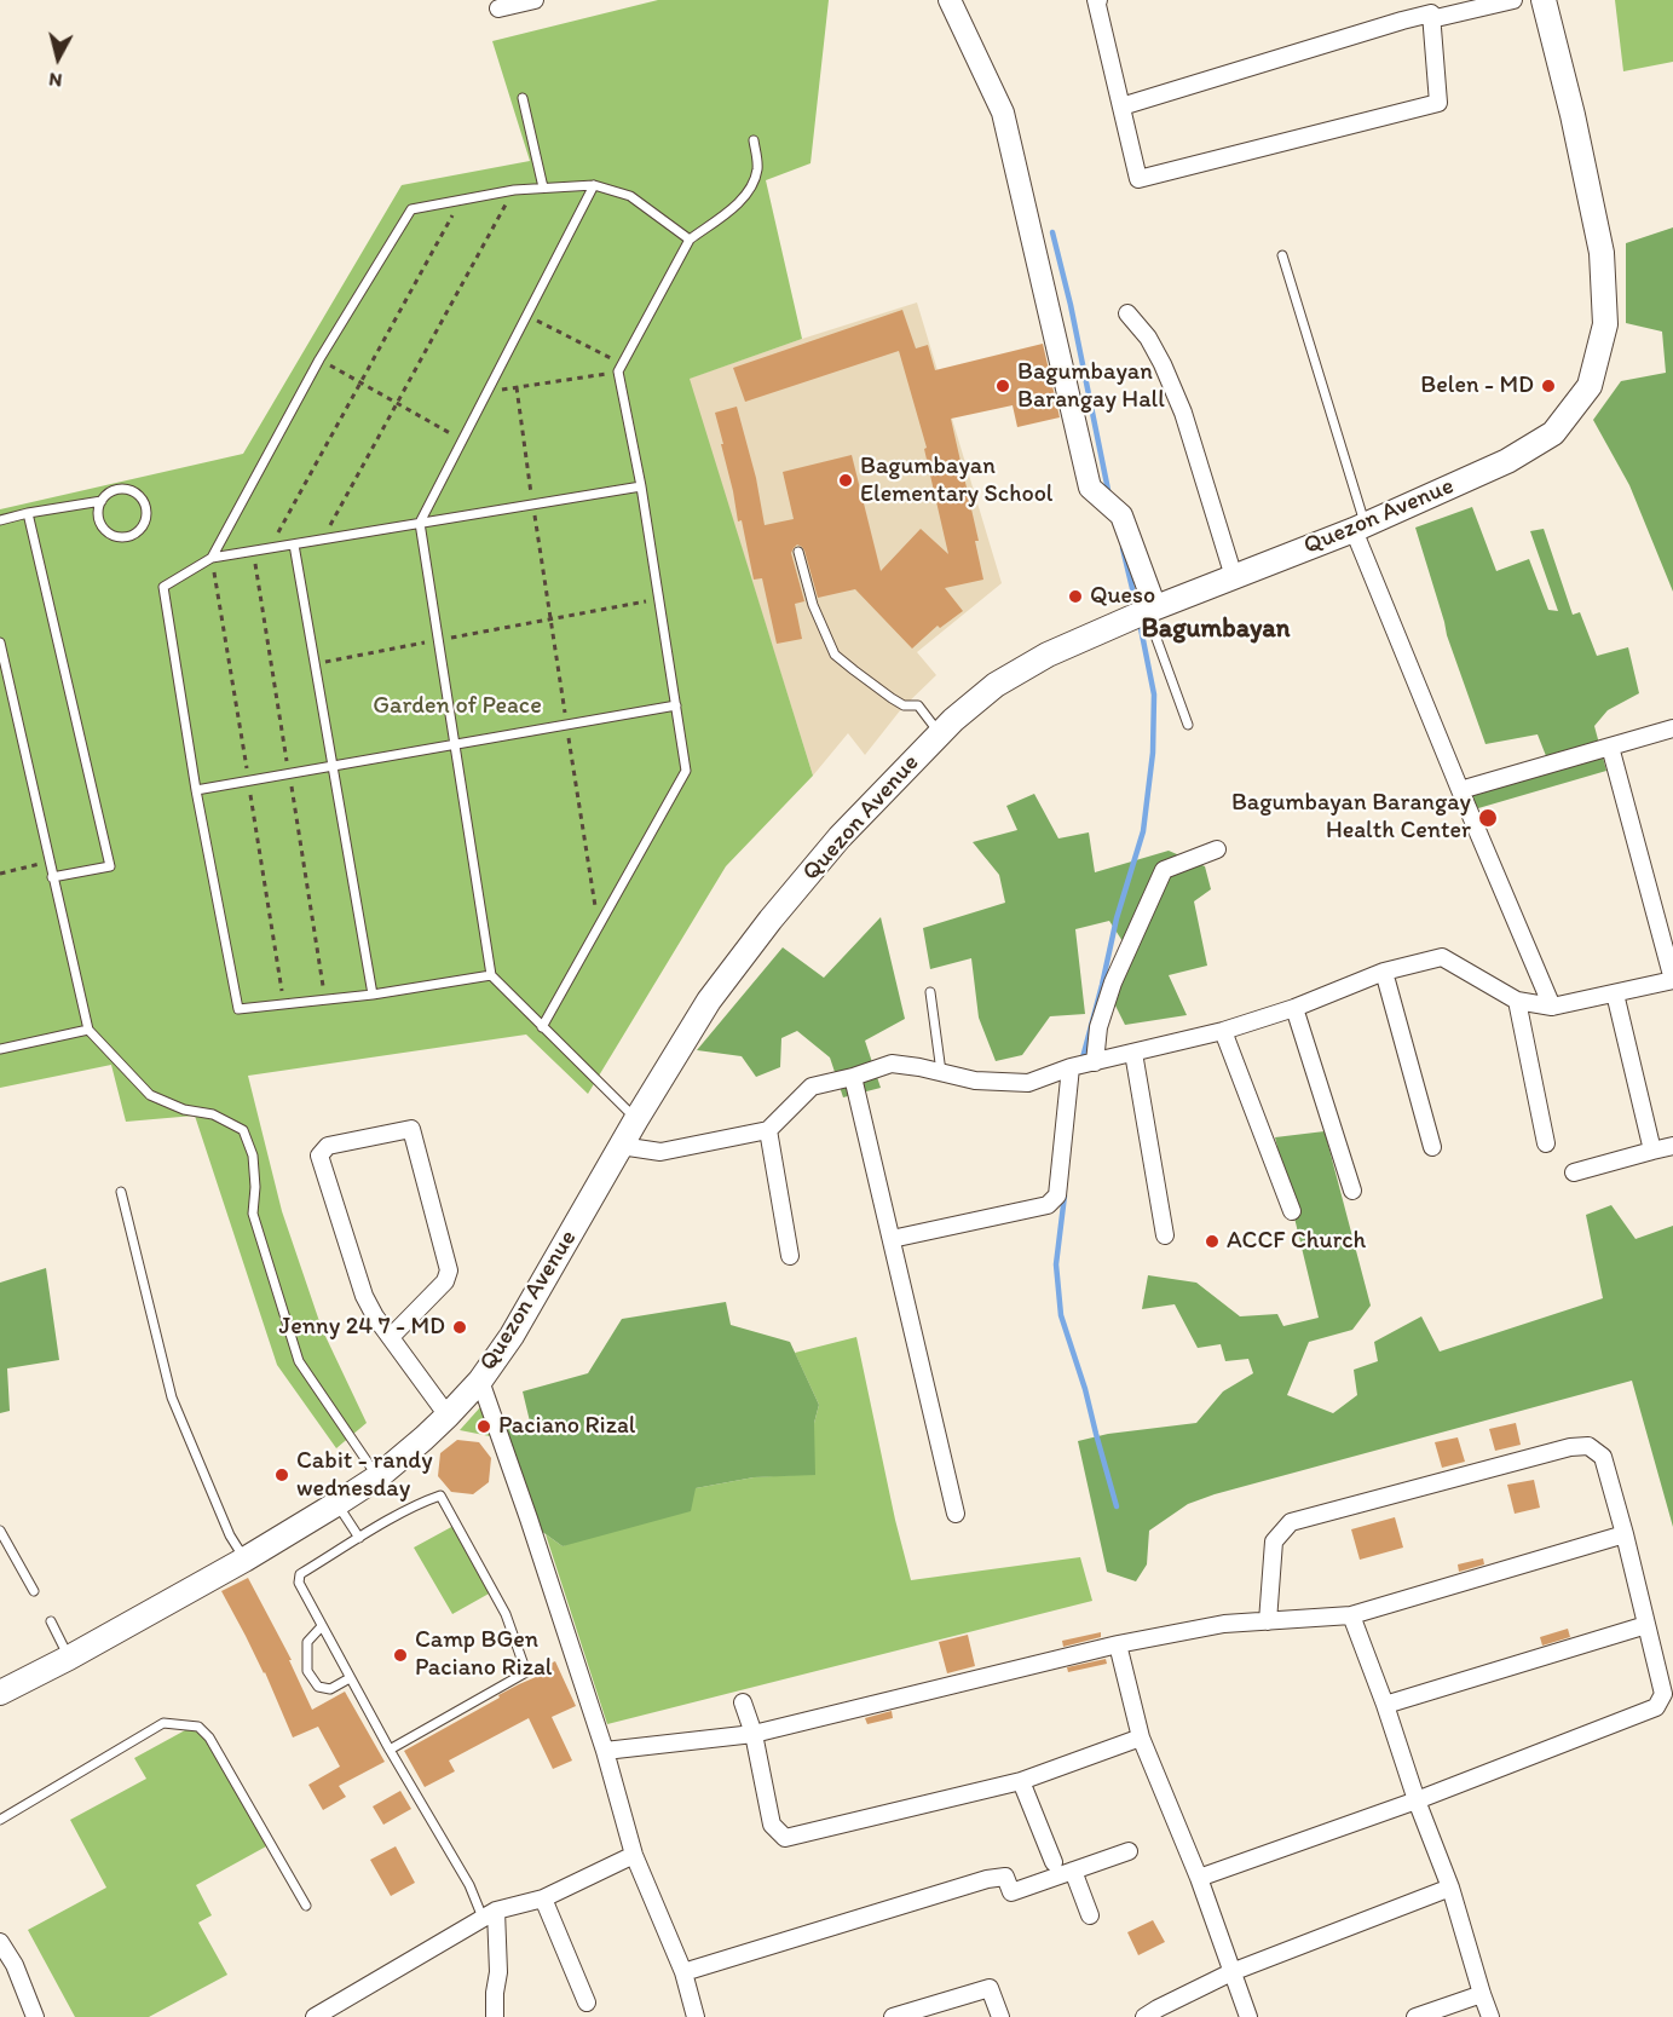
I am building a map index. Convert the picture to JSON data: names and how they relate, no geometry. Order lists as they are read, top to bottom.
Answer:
{
  "streets": {
    "main road": ["Quezon Avenue"]
  },
  "districts": ["Bagumbayan"],
  "parks": ["Garden of Peace"],
  "places": [
    "Bagumbayan Barangay Hall",
    "Belen - MD",
    "Bagumbayan Elementary School",
    "Queso",
    "Bagumbayan Barangay Health Center",
    "ACCF Church",
    "Jenny 24 7 - MD",
    "Paciano Rizal",
    "Cabit - randy wednesday",
    "Camp BGen Paciano Rizal"
  ],
  "north": "bottom"
}
